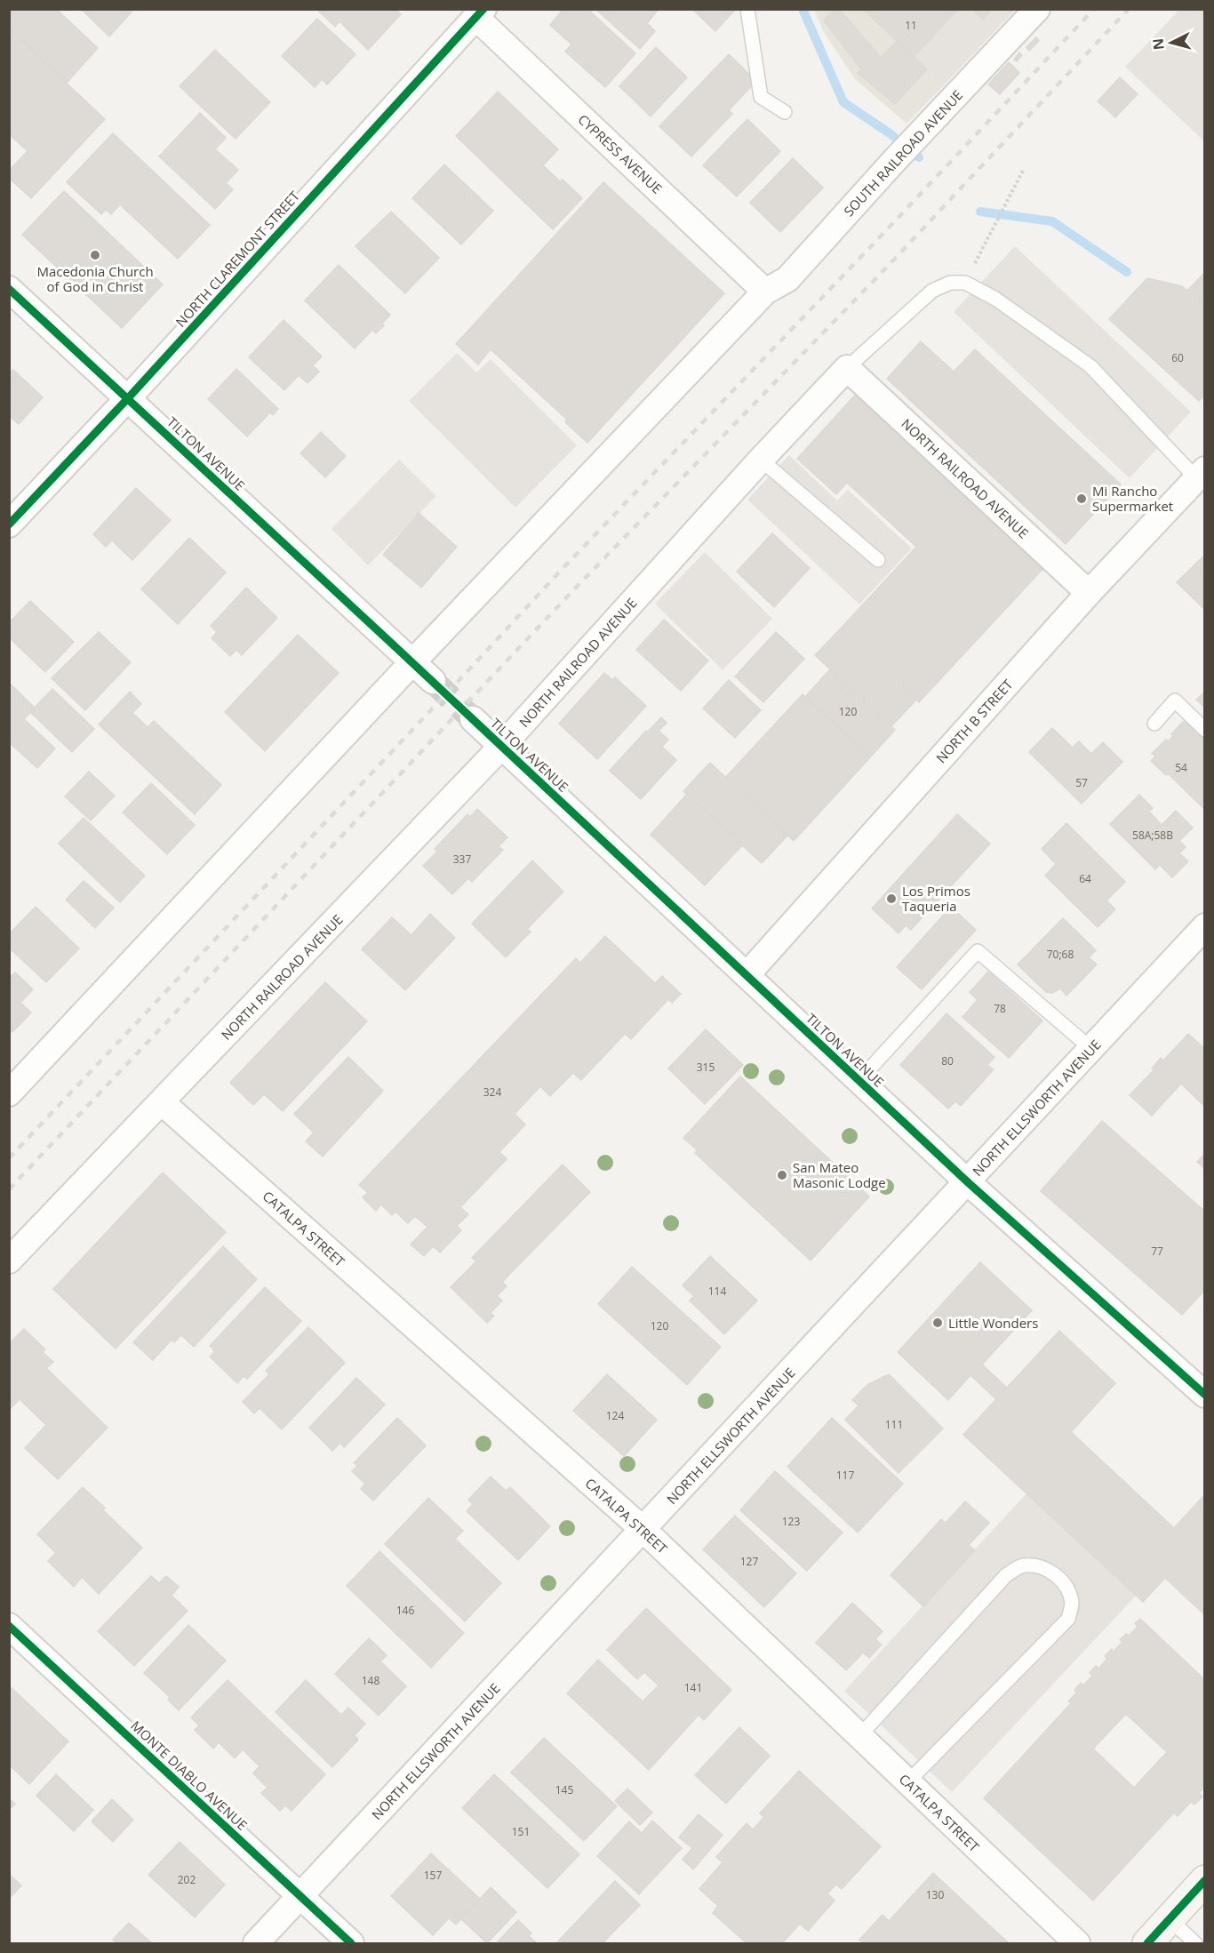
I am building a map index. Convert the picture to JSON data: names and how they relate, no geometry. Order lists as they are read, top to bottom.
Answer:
{
  "streets": {
    "street": [
      "SOUTH RAILROAD AVENUE",
      "CYPRESS AVENUE",
      "NORTH CLAREMONT STREET",
      "TILTON AVENUE",
      "NORTH RAILROAD AVENUE",
      "NORTH B STREET",
      "NORTH ELLSWORTH AVENUE",
      "CATALPA STREET",
      "MONTE DIABLO AVENUE"
    ]
  },
  "crossings": [
    ["SOUTH RAILROAD AVENUE", "CYPRESS AVENUE"],
    ["CYPRESS AVENUE", "NORTH CLAREMONT STREET"],
    ["NORTH CLAREMONT STREET", "TILTON AVENUE"],
    ["TILTON AVENUE", "NORTH RAILROAD AVENUE"],
    ["TILTON AVENUE", "NORTH B STREET"],
    ["TILTON AVENUE", "NORTH ELLSWORTH AVENUE"],
    ["NORTH RAILROAD AVENUE", "NORTH B STREET"],
    ["NORTH RAILROAD AVENUE", "CATALPA STREET"],
    ["NORTH ELLSWORTH AVENUE", "CATALPA STREET"],
    ["NORTH ELLSWORTH AVENUE", "MONTE DIABLO AVENUE"]
  ],
  "places": [
    "Macedonia Church of God in Christ",
    "Mi Rancho Supermarket",
    "Los Primos Taqueria",
    "San Mateo Masonic Lodge",
    "Little Wonders"
  ],
  "house_numbers": [
    "11",
    "60",
    "120",
    "54",
    "57",
    "58A;58B",
    "337",
    "64",
    "70;68",
    "78",
    "80",
    "315",
    "324",
    "77",
    "114",
    "120",
    "124",
    "111",
    "117",
    "123",
    "127",
    "146",
    "148",
    "141",
    "145",
    "151",
    "157",
    "202",
    "130"
  ],
  "north": "left"
}
